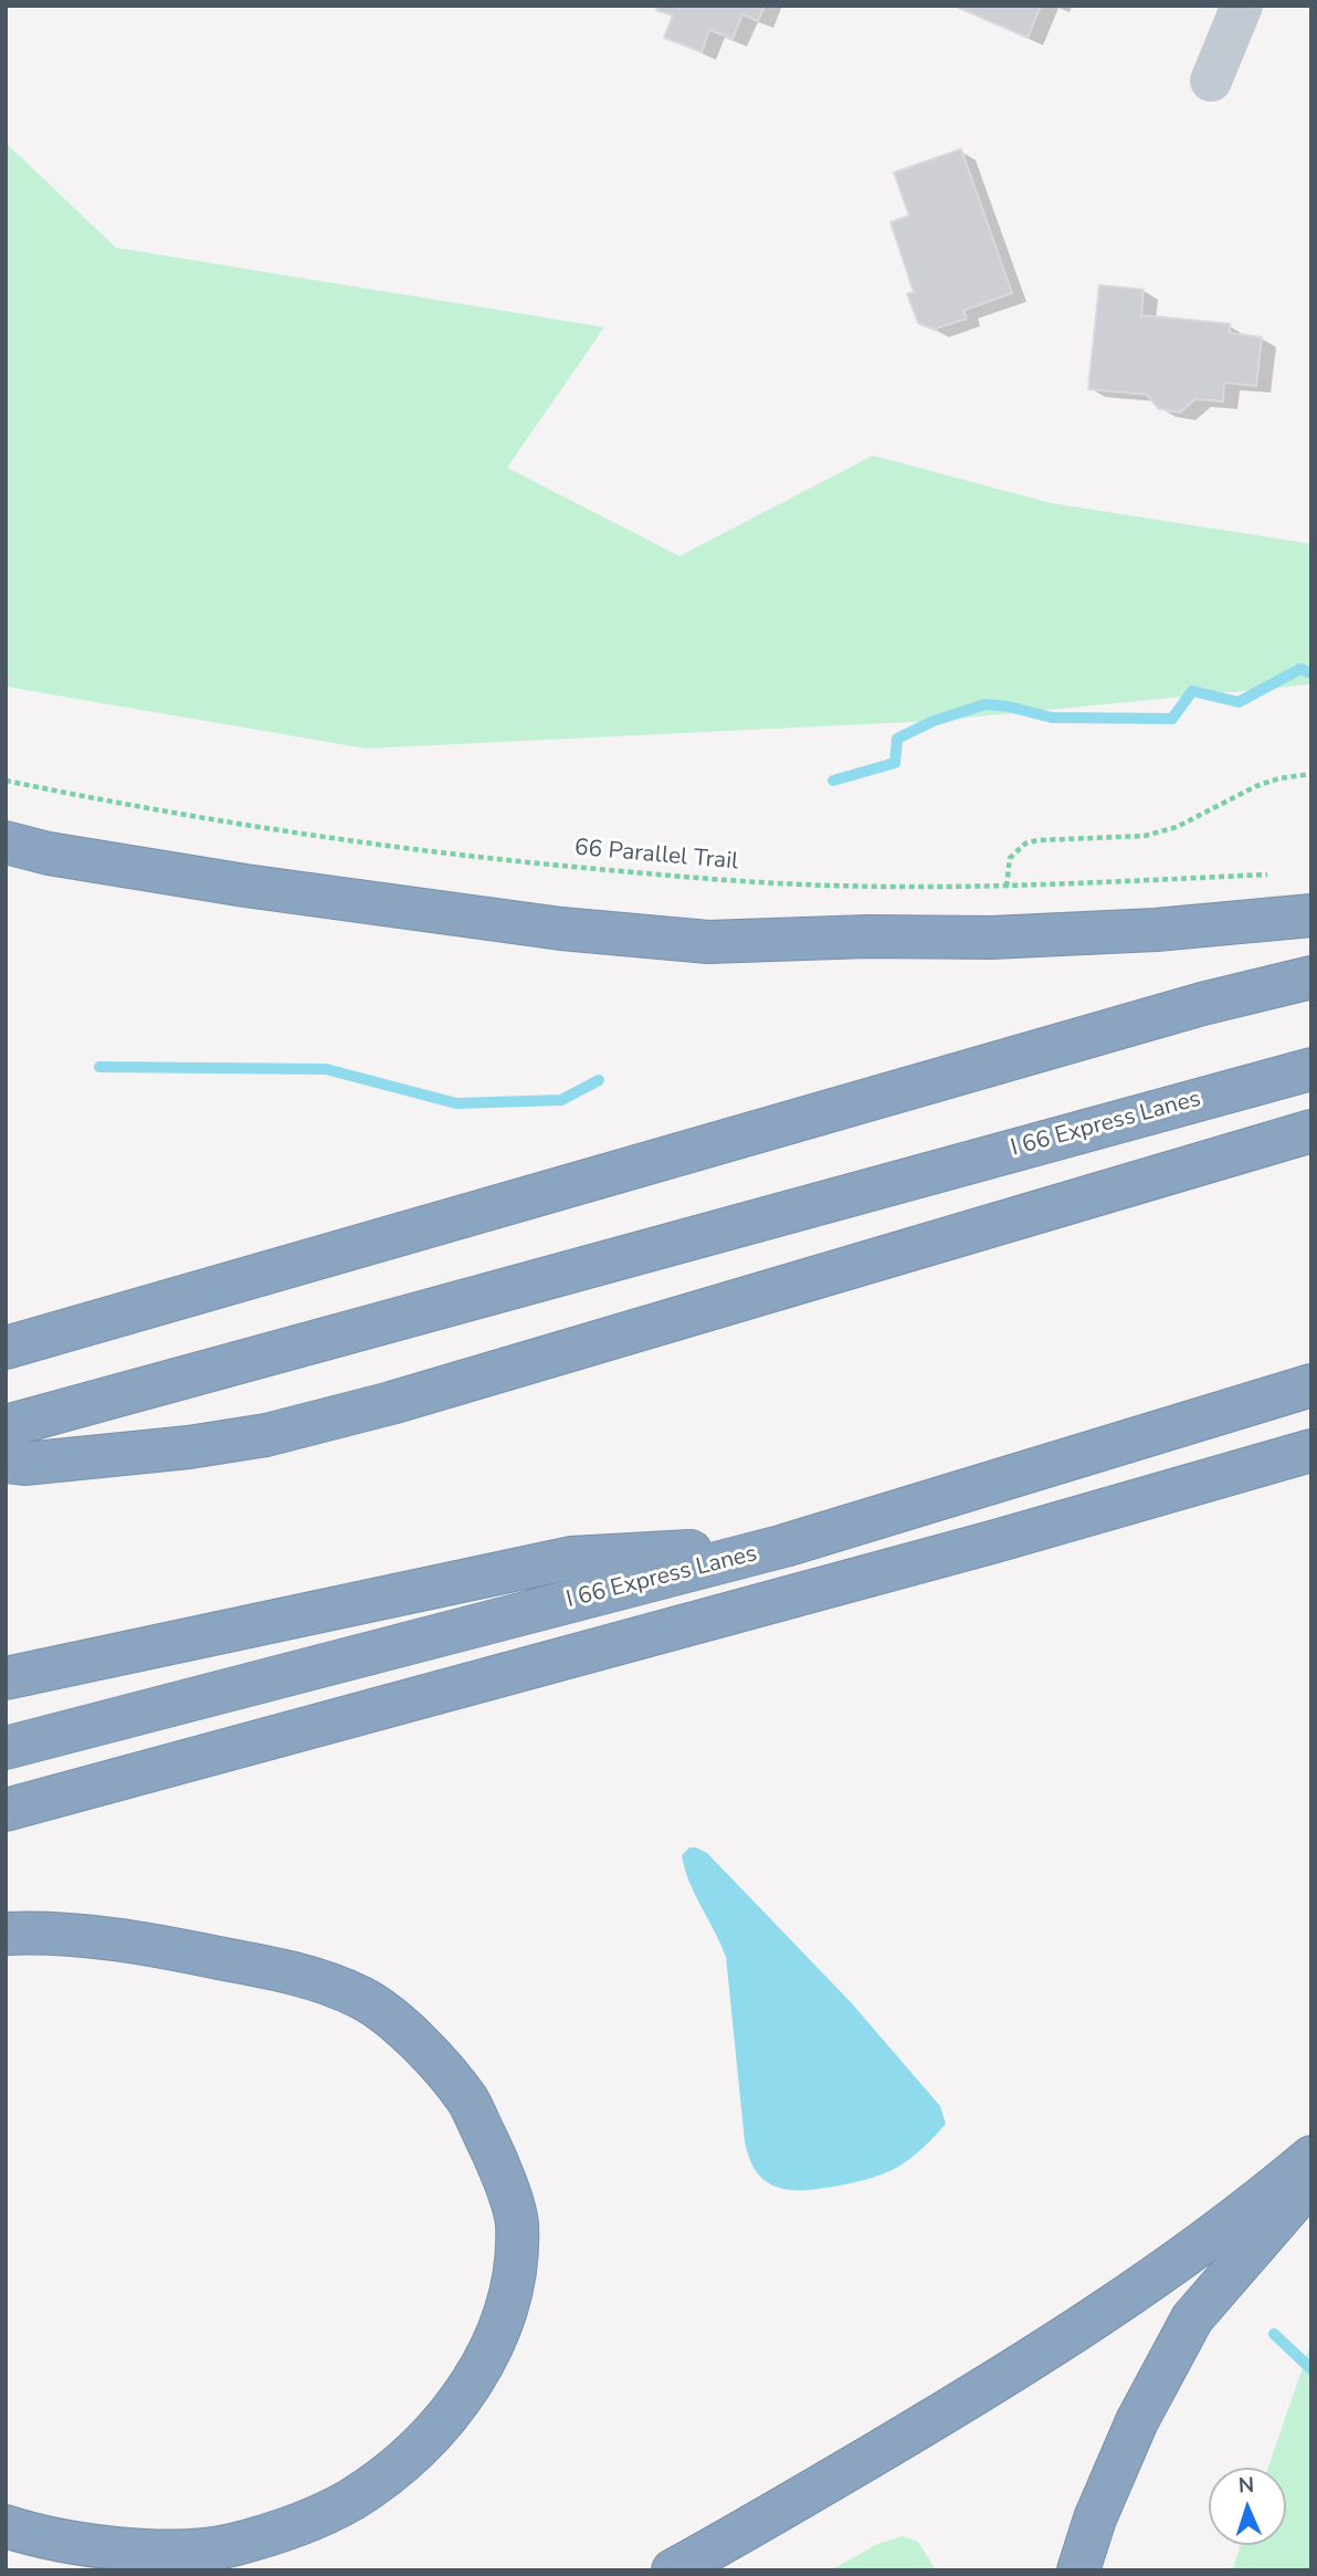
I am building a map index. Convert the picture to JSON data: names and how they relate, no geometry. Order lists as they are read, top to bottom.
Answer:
{
  "streets": {
    "highway": ["I 66 Express Lanes"],
    "path": ["66 Parallel Trail"]
  },
  "north": "top"
}
